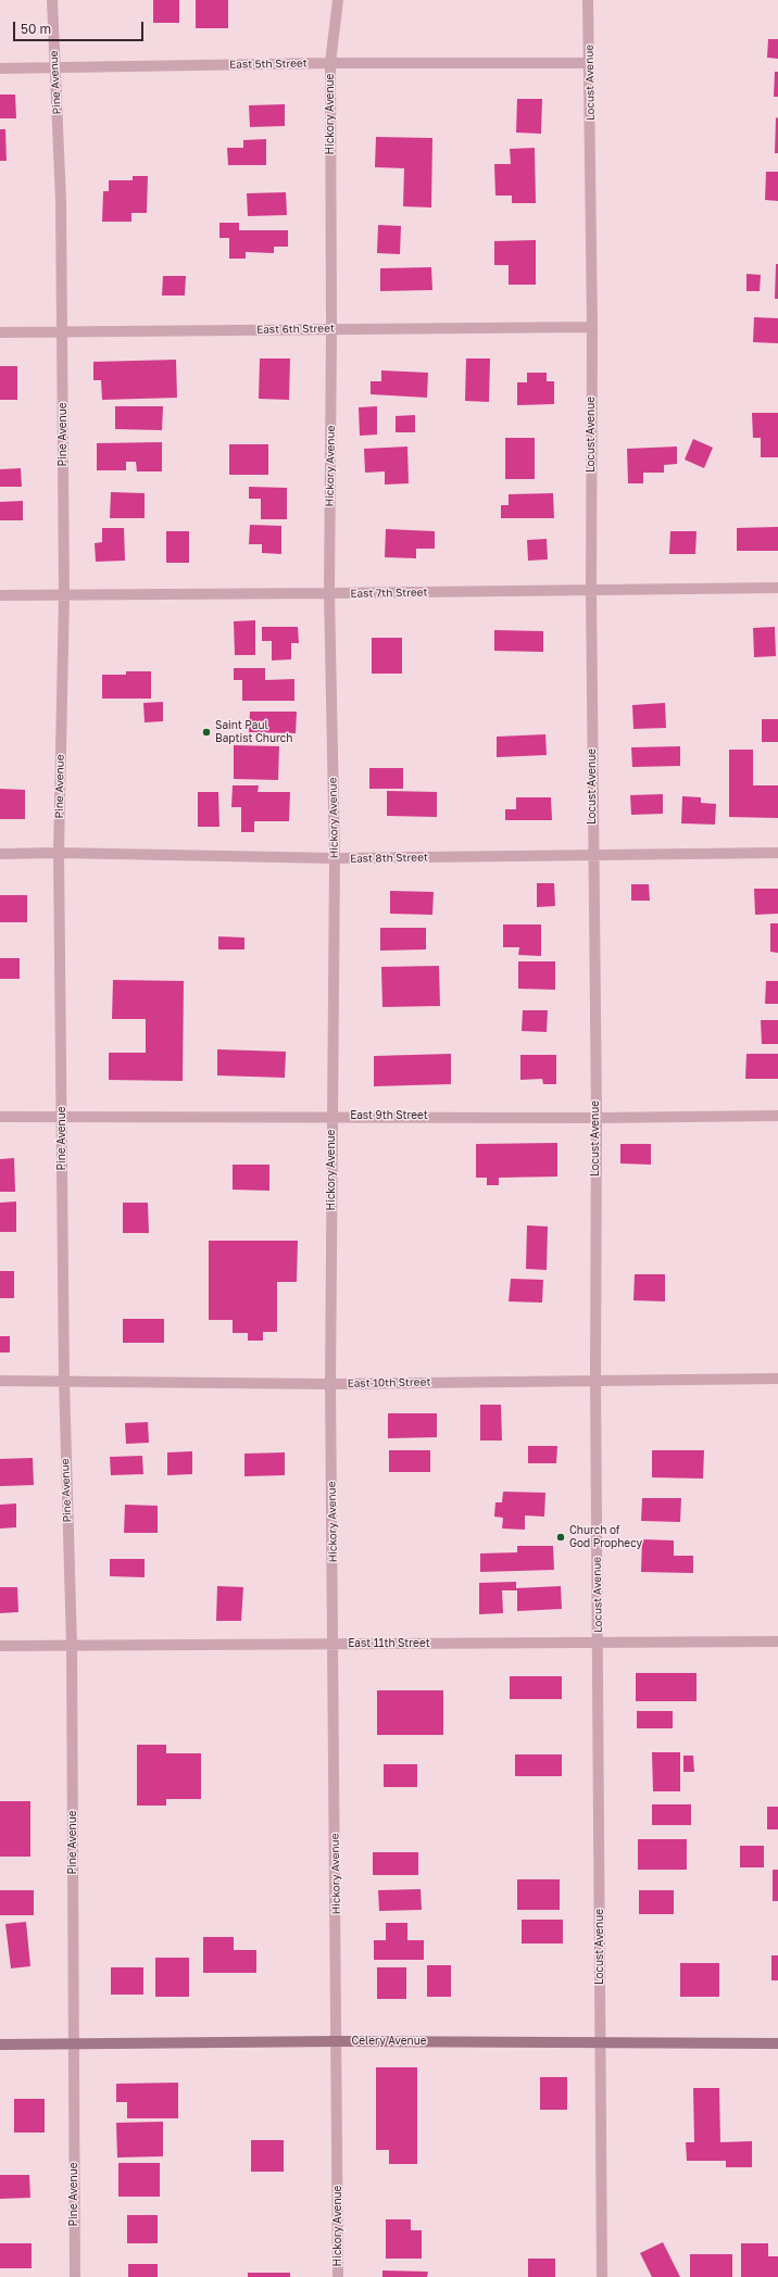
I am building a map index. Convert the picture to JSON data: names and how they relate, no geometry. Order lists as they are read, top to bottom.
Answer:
{
  "streets": {
    "main road": ["Celery Avenue"],
    "street": [
      "East 5th Street",
      "Pine Avenue",
      "Locust Avenue",
      "Hickory Avenue",
      "East 6th Street",
      "East 7th Street",
      "East 8th Street",
      "East 9th Street",
      "East 10th Street",
      "East 11th Street"
    ]
  },
  "crossings": [
    ["East 5th Street", "Pine Avenue"],
    ["East 5th Street", "Locust Avenue"],
    ["East 5th Street", "Hickory Avenue"],
    ["Pine Avenue", "East 6th Street"],
    ["Pine Avenue", "East 7th Street"],
    ["Pine Avenue", "East 8th Street"],
    ["Pine Avenue", "East 9th Street"],
    ["Pine Avenue", "East 10th Street"],
    ["Pine Avenue", "East 11th Street"],
    ["Pine Avenue", "Celery Avenue"],
    ["Locust Avenue", "East 6th Street"],
    ["Locust Avenue", "East 7th Street"],
    ["Locust Avenue", "East 8th Street"],
    ["Locust Avenue", "East 9th Street"],
    ["Locust Avenue", "East 10th Street"],
    ["Locust Avenue", "East 11th Street"],
    ["Locust Avenue", "Celery Avenue"],
    ["Hickory Avenue", "East 6th Street"],
    ["Hickory Avenue", "East 7th Street"],
    ["Hickory Avenue", "East 8th Street"],
    ["Hickory Avenue", "East 9th Street"],
    ["Hickory Avenue", "East 10th Street"],
    ["Hickory Avenue", "East 11th Street"],
    ["Hickory Avenue", "Celery Avenue"]
  ],
  "places": ["Saint Paul Baptist Church", "Church of God Prophecy"],
  "scale_bar": "50 m"
}
